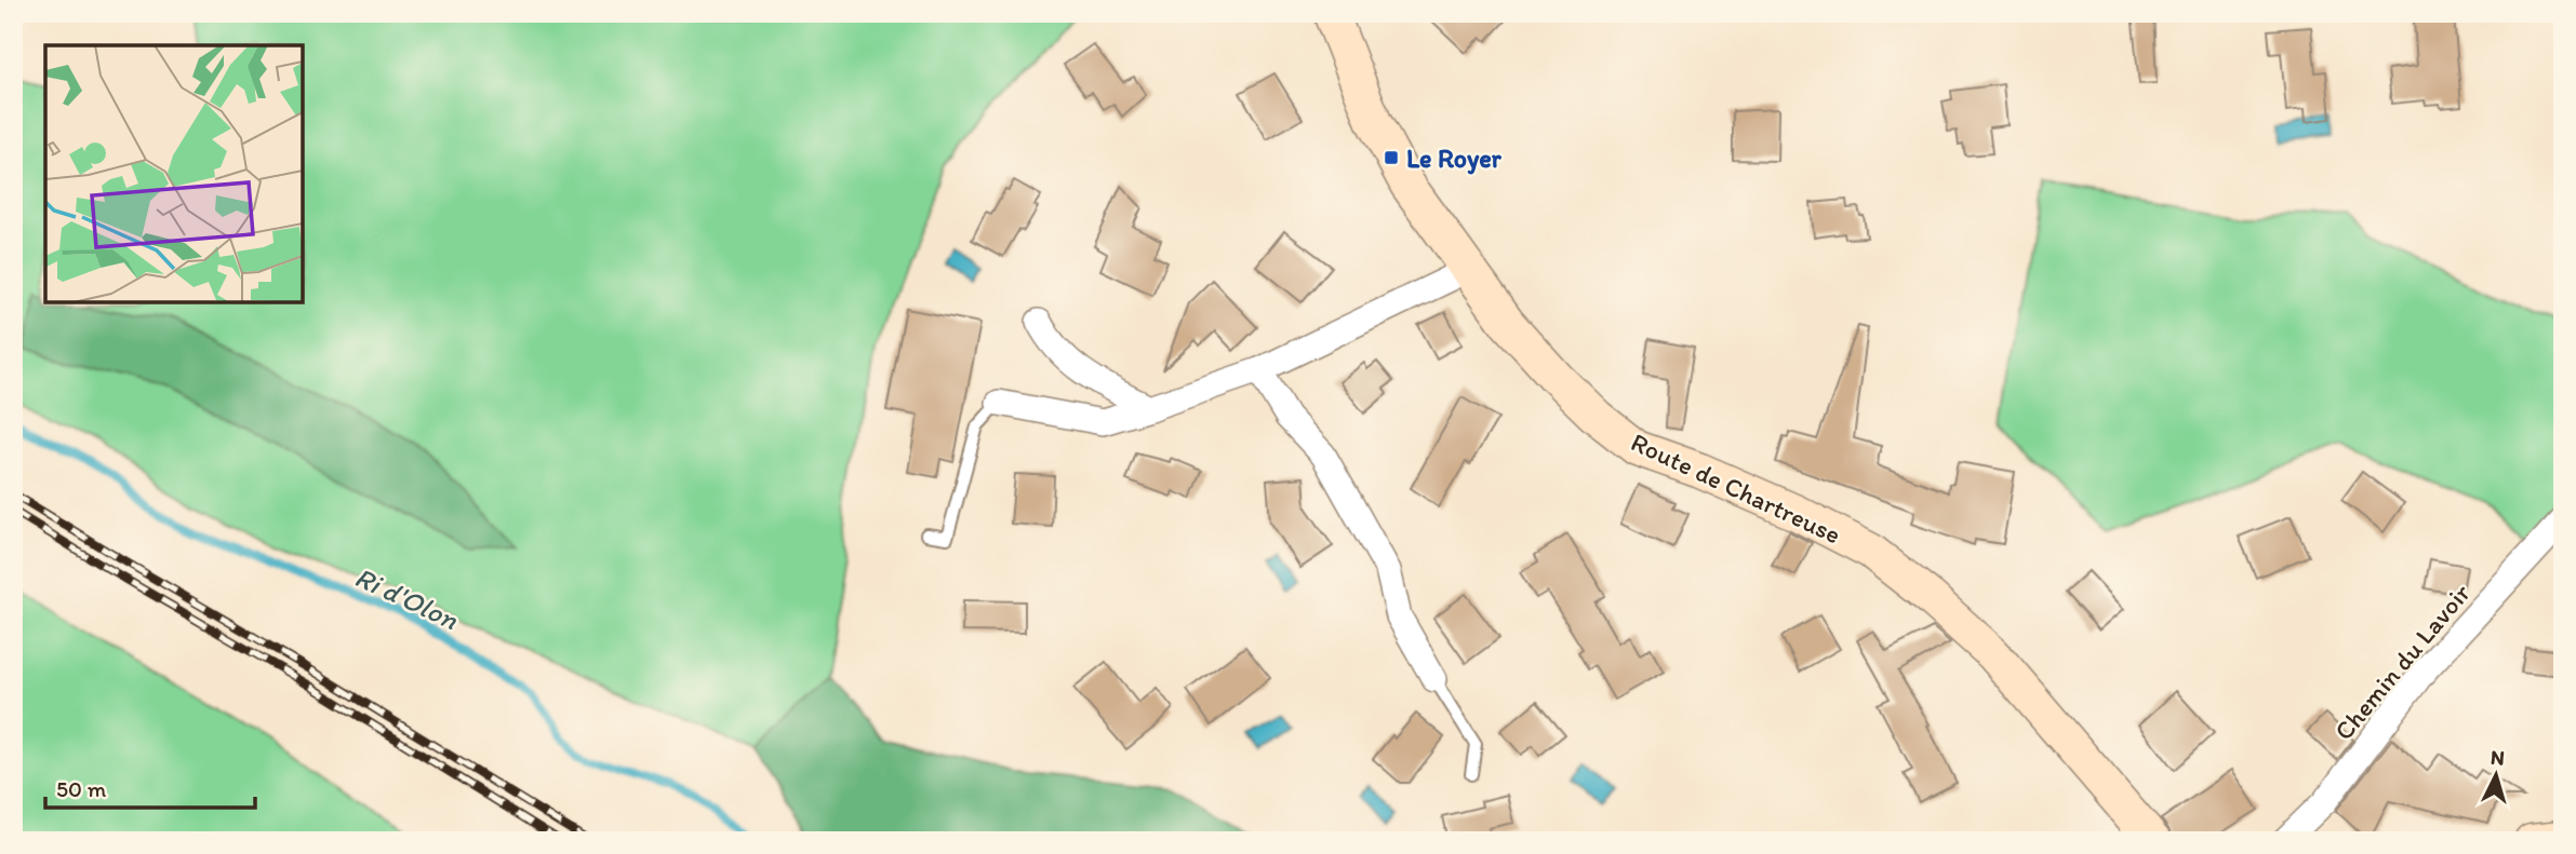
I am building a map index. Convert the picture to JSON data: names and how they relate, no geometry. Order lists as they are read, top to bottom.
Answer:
{
  "streets": {
    "main road": ["Route de Chartreuse"],
    "street": ["Chemin du Lavoir"]
  },
  "water": ["Ri d'Olon"],
  "places": {
    "transit": ["Le Royer"]
  },
  "scale_bar": "50 m",
  "north": "top"
}
